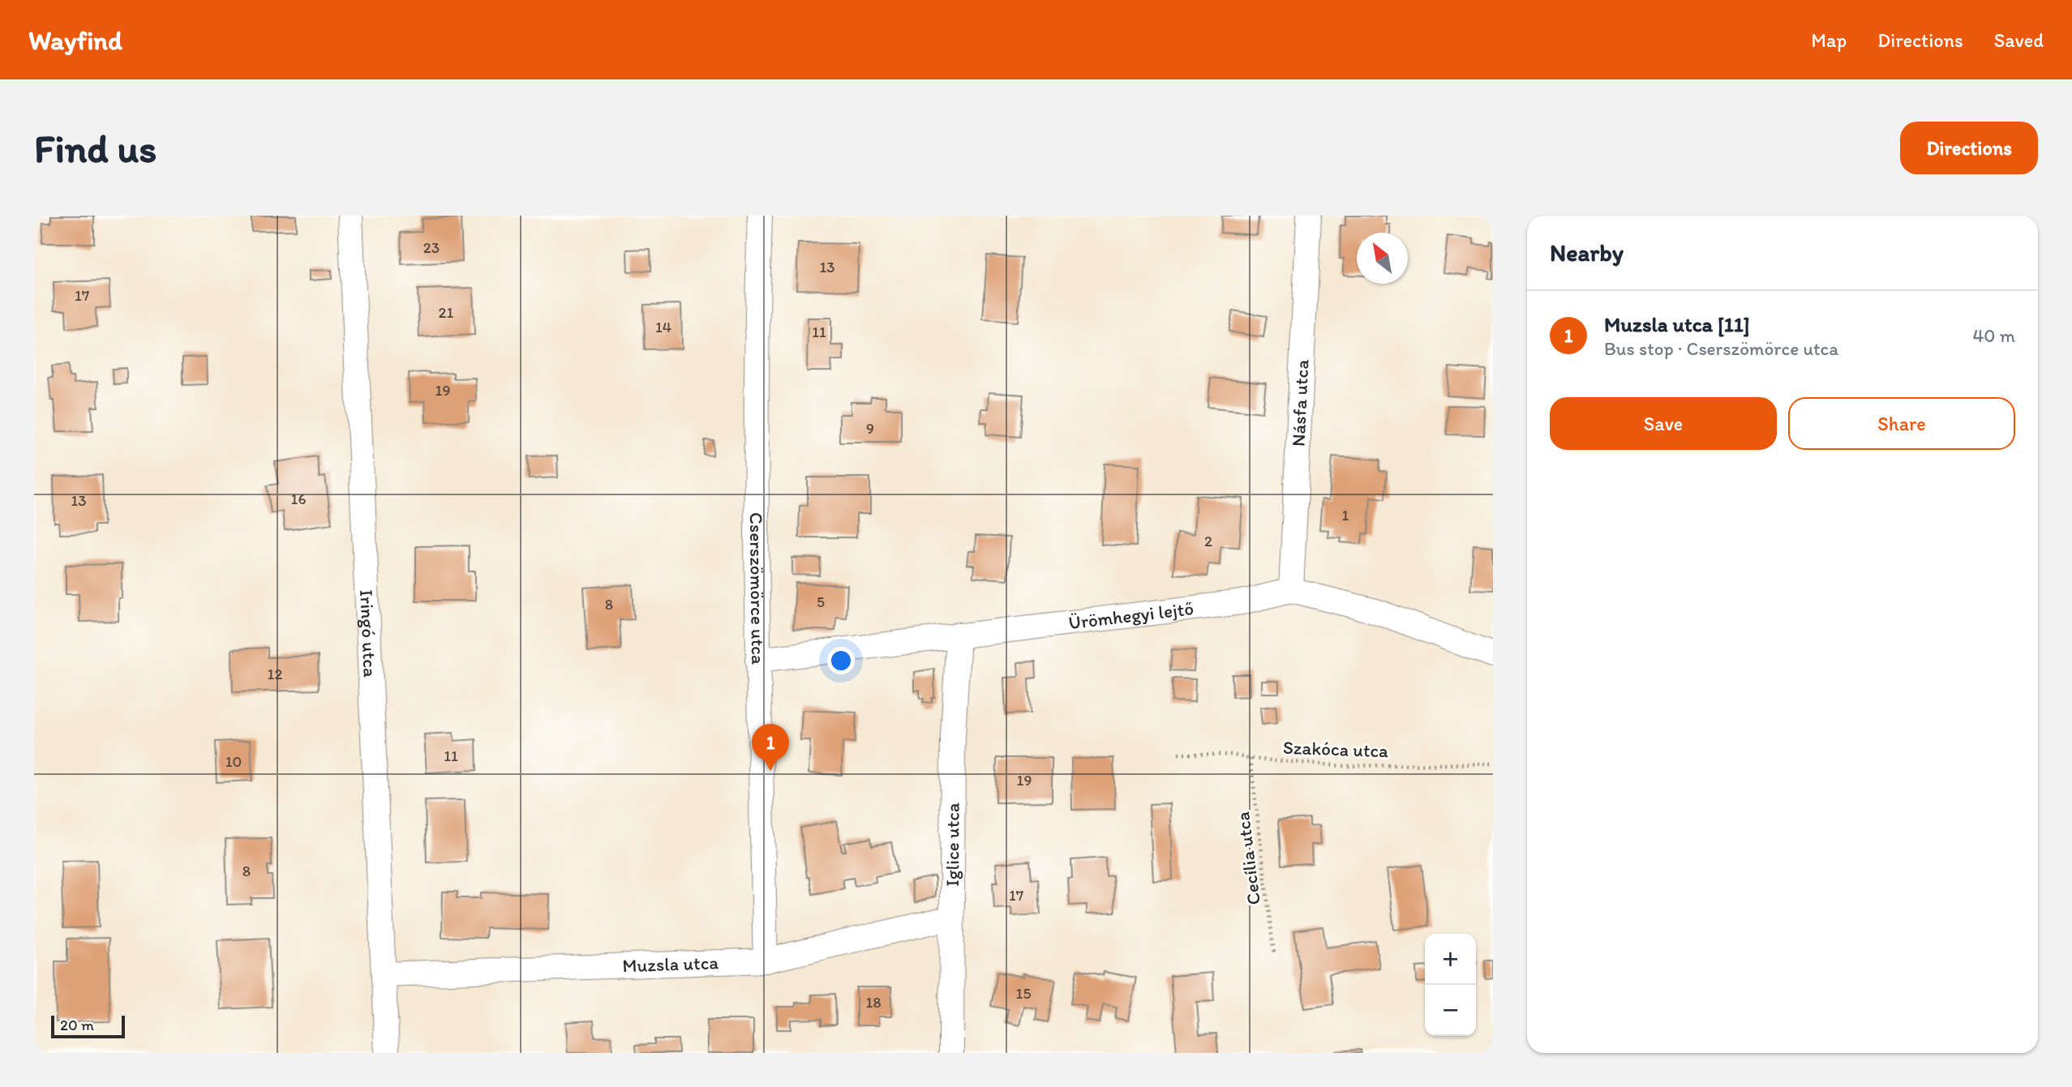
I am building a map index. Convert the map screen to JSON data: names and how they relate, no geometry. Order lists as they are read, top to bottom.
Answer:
{
  "streets": {
    "street": [
      "Násfa utca",
      "Cserszömörce utca",
      "Ürömhegyi lejtő",
      "Iringó utca",
      "Iglice utca",
      "Muzsla utca"
    ],
    "path": ["Szakóca utca", "Cecília utca"]
  },
  "crossings": [
    ["Násfa utca", "Ürömhegyi lejtő"],
    ["Cserszömörce utca", "Ürömhegyi lejtő"],
    ["Cserszömörce utca", "Muzsla utca"],
    ["Ürömhegyi lejtő", "Iglice utca"],
    ["Iringó utca", "Muzsla utca"],
    ["Szakóca utca", "Cecília utca"],
    ["Iglice utca", "Muzsla utca"]
  ],
  "house_numbers": [
    "23",
    "13",
    "17",
    "21",
    "14",
    "11",
    "19",
    "9",
    "16",
    "13",
    "1",
    "2",
    "5",
    "8",
    "12",
    "11",
    "10",
    "19",
    "8",
    "17",
    "15",
    "18"
  ],
  "scale_bar": "20 m",
  "north": "top left",
  "page": {
    "header": "Wayfind",
    "nav": ["Map", "Directions", "Saved"],
    "buttons": [
      "Directions",
      ["Save", "Share"]
    ],
    "title": "Find us",
    "heading": "Nearby",
    "list": [
      {
        "mark": "1",
        "name": "Muzsla utca [11]",
        "note": "Bus stop · Cserszömörce utca",
        "value": "40 m"
      }
    ],
    "pins": "1",
    "map_buttons": ["+", "−"],
    "scale": "20 m"
  }
}
